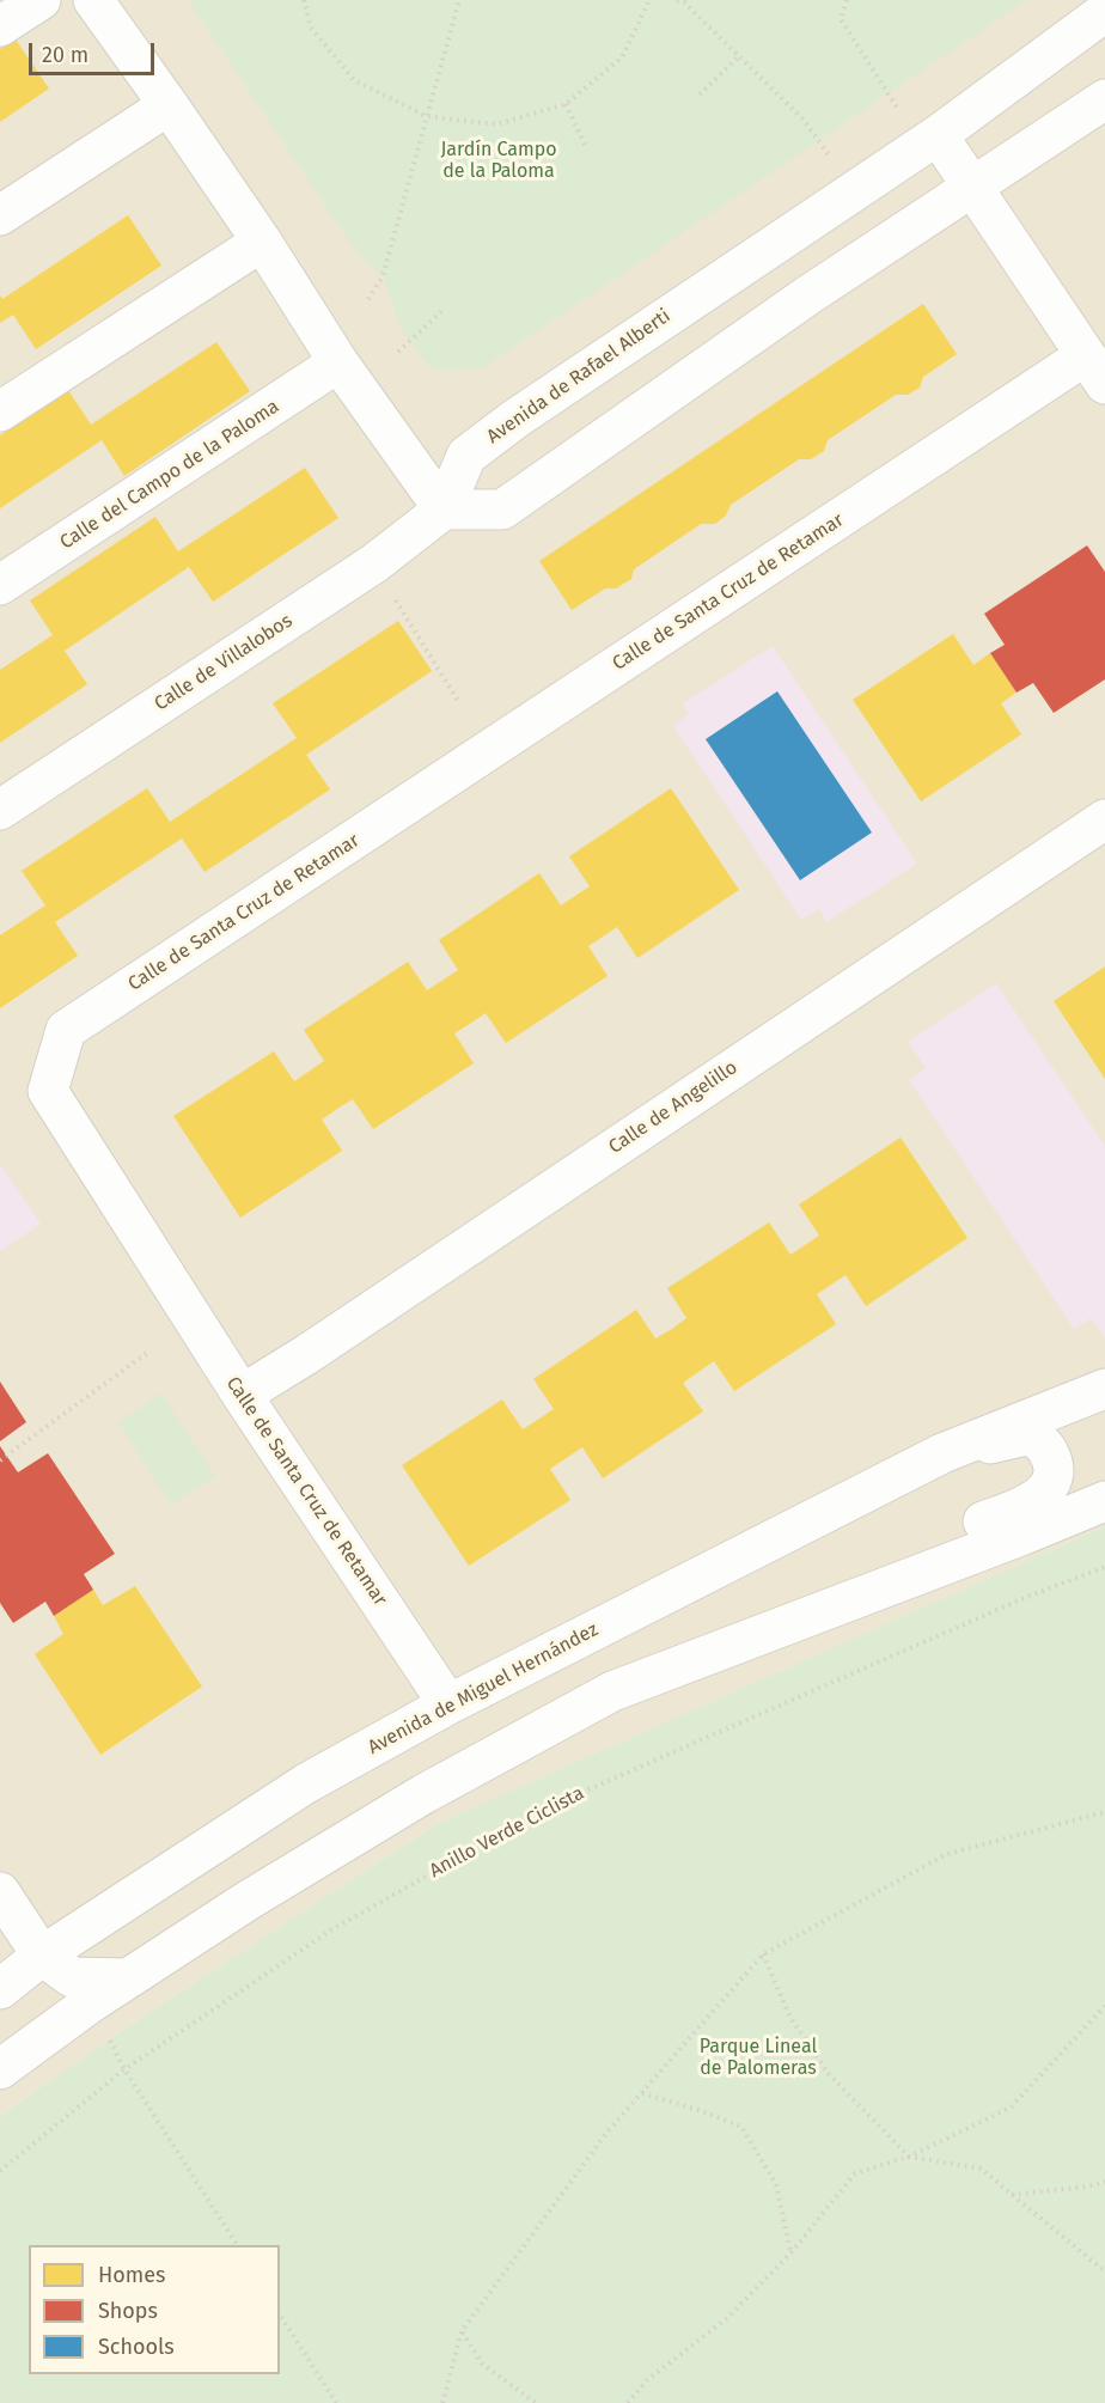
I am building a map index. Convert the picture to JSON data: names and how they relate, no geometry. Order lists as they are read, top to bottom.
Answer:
{
  "streets": {
    "street": [
      "Avenida de Rafael Alberti",
      "Calle del Campo de la Paloma",
      "Calle de Santa Cruz de Retamar",
      "Calle de Villalobos",
      "Calle de Angelillo",
      "Avenida de Miguel Hernández"
    ],
    "path": ["Anillo Verde Ciclista"]
  },
  "crossings": [
    ["Avenida de Rafael Alberti", "Calle de Villalobos"],
    ["Calle de Santa Cruz de Retamar", "Calle de Angelillo"],
    ["Calle de Santa Cruz de Retamar", "Avenida de Miguel Hernández"]
  ],
  "parks": ["Jardín Campo de la Paloma", "Parque Lineal de Palomeras"],
  "legend": ["Homes", "Shops", "Schools"],
  "scale_bar": "20 m"
}
